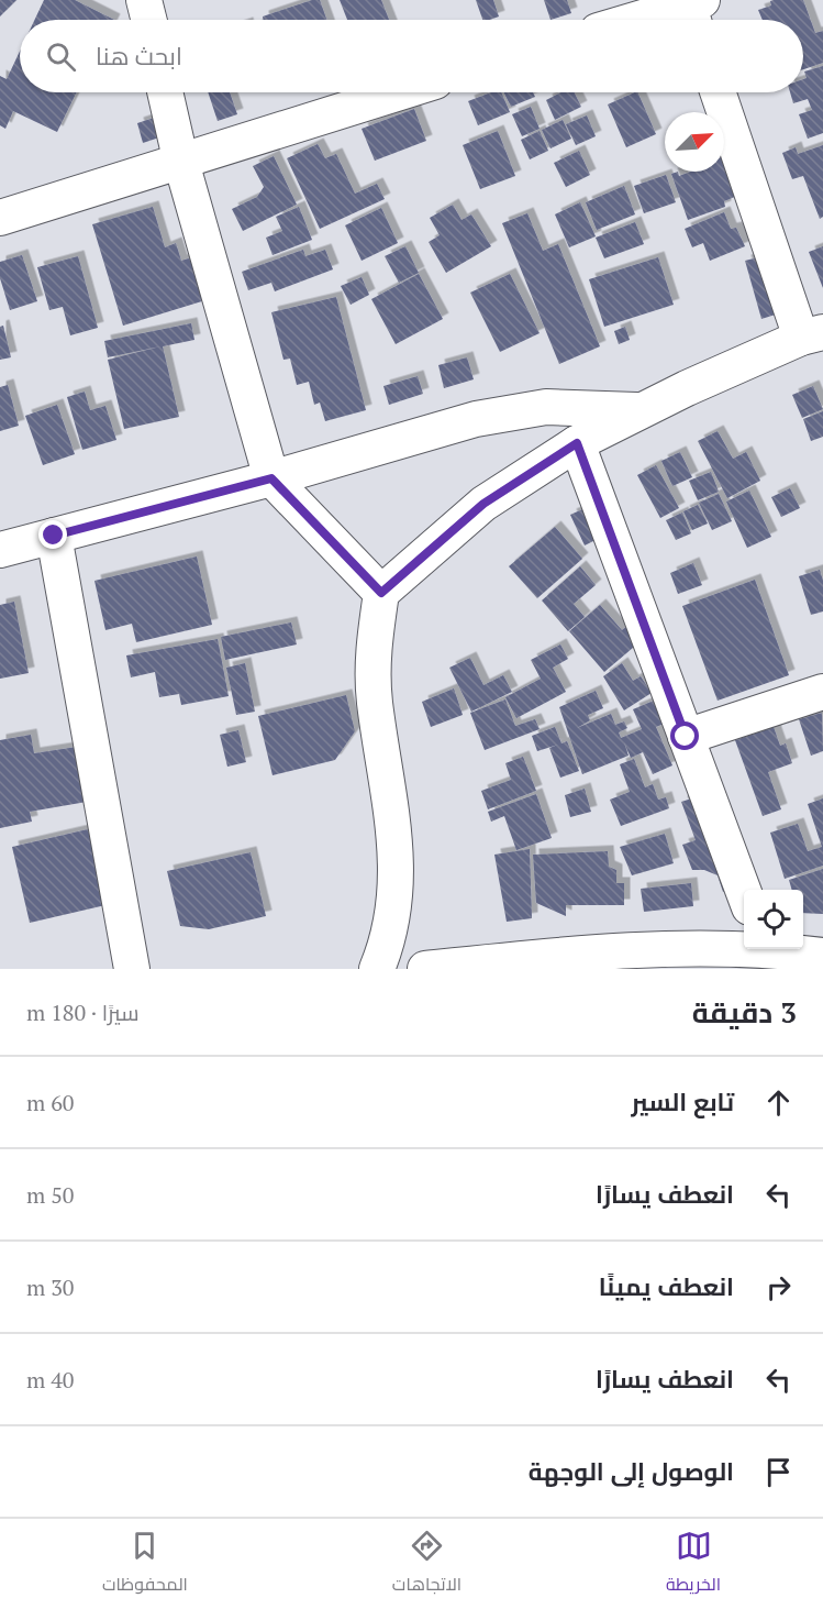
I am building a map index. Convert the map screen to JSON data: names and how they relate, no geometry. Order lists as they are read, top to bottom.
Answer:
{
  "north": "top right",
  "page": {
    "search": "ابحث هنا",
    "heading": ["3 دقيقة", "سيرًا · 180 m"],
    "list": [
      ["تابع السير", "60 m"],
      ["انعطف يسارًا", "50 m"],
      ["انعطف يمينًا", "30 m"],
      ["انعطف يسارًا", "40 m"],
      "الوصول إلى الوجهة"
    ],
    "nav": ["الخريطة", "الاتجاهات", "المحفوظات"]
  }
}
